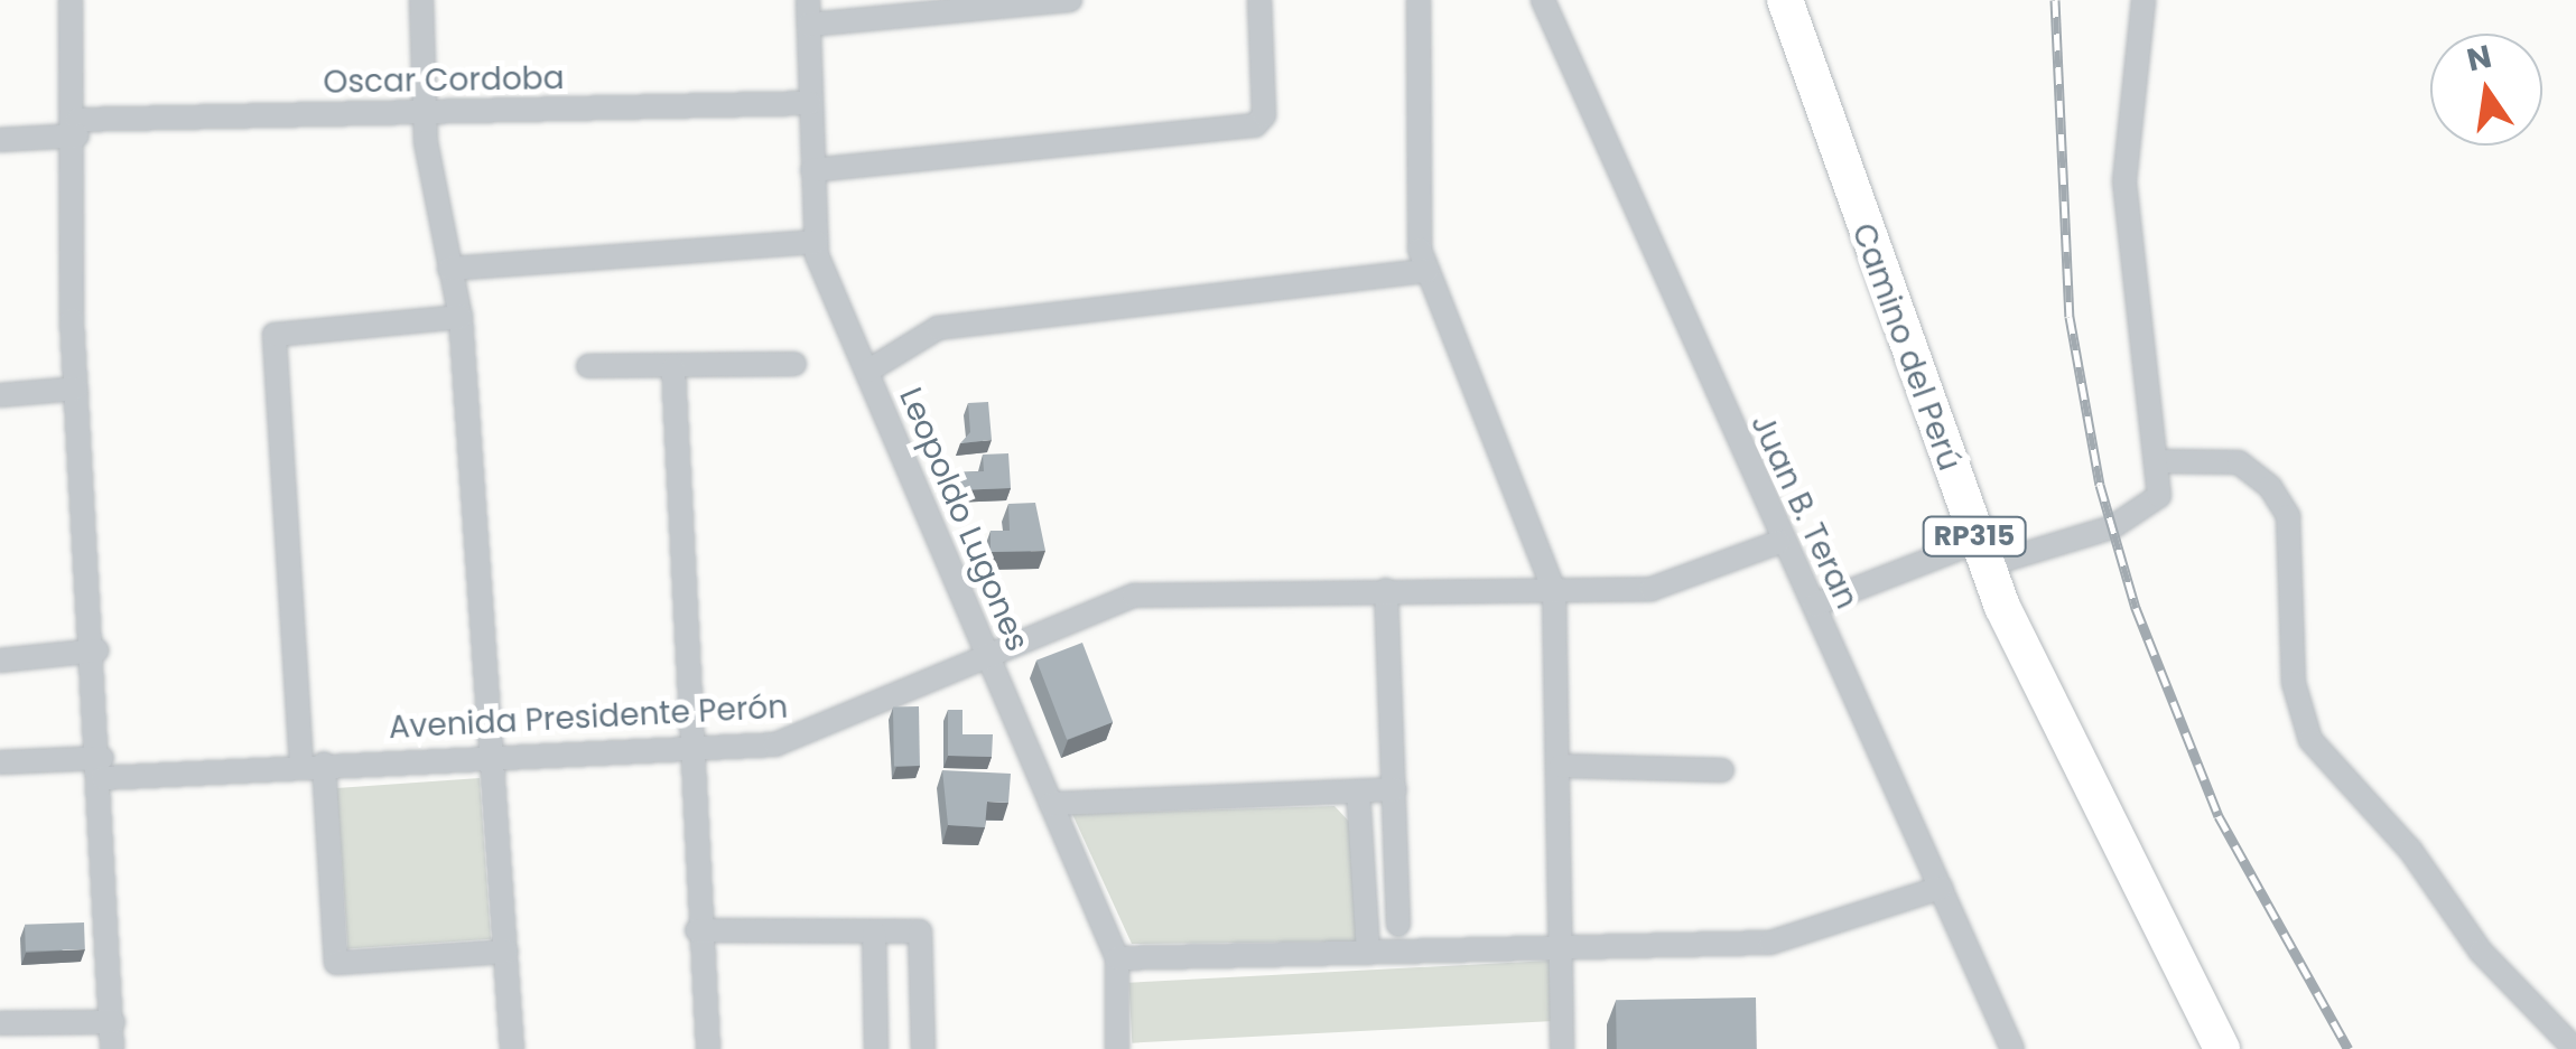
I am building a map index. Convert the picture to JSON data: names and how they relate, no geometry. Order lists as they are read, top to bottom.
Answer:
{
  "streets": {
    "main road": ["Camino del Perú", "RP315"],
    "street": [
      "Oscar Cordoba",
      "Juan B. Teran",
      "Leopoldo Lugones",
      "Avenida Presidente Perón"
    ]
  },
  "crossings": [
    ["Oscar Cordoba", "Leopoldo Lugones"],
    ["Juan B. Teran", "Avenida Presidente Perón"],
    ["Leopoldo Lugones", "Avenida Presidente Perón"]
  ],
  "north": "top"
}
